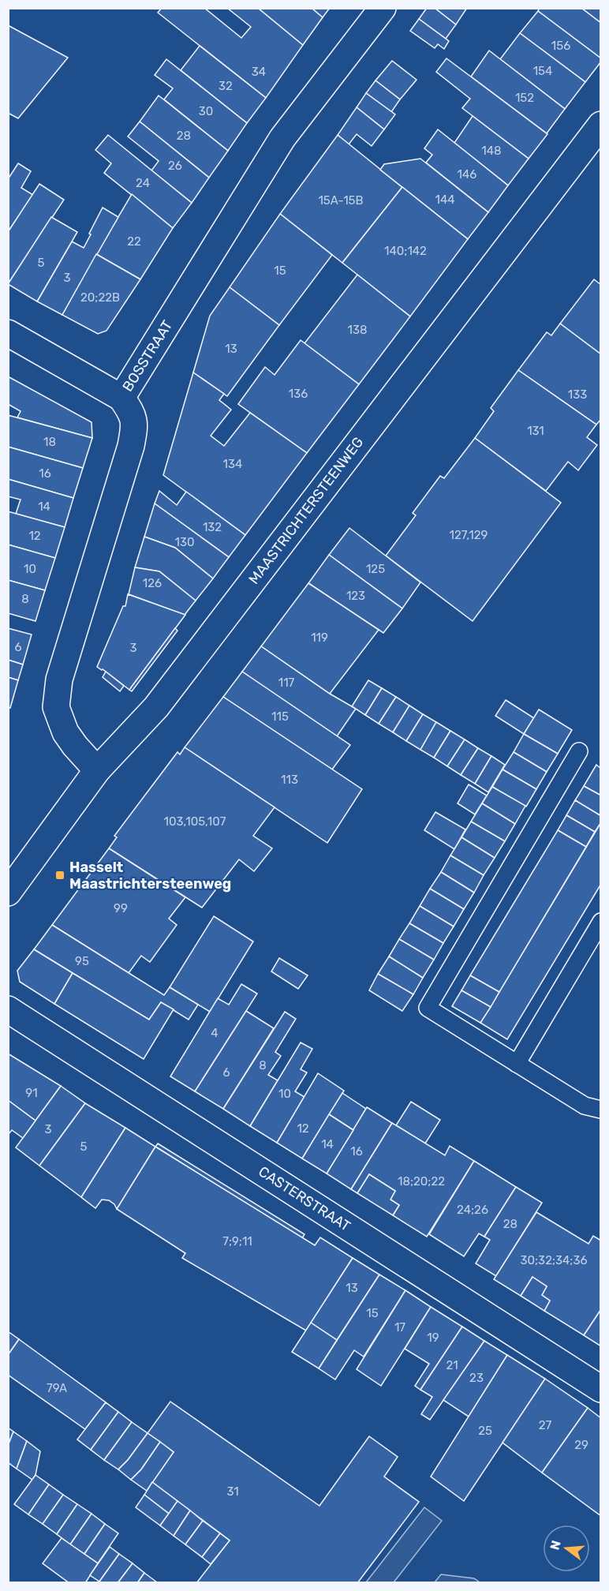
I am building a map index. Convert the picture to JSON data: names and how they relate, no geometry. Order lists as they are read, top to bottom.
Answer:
{
  "streets": {
    "street": ["BOSSTRAAT", "MAASTRICHTERSTEENWEG", "CASTERSTRAAT"]
  },
  "crossings": [
    ["BOSSTRAAT", "MAASTRICHTERSTEENWEG"]
  ],
  "places": {
    "transit": ["Hasselt Maastrichtersteenweg"]
  },
  "house_numbers": [
    "156",
    "154",
    "34",
    "32",
    "152",
    "30",
    "28",
    "148",
    "26",
    "146",
    "24",
    "144",
    "15A-15B",
    "22",
    "140;142",
    "5",
    "15",
    "3",
    "20;22B",
    "138",
    "13",
    "136",
    "133",
    "131",
    "18",
    "134",
    "16",
    "14",
    "132",
    "127,129",
    "12",
    "130",
    "10",
    "125",
    "126",
    "123",
    "8",
    "119",
    "6",
    "3",
    "117",
    "115",
    "113",
    "103,105,107",
    "99",
    "95",
    "4",
    "8",
    "6",
    "91",
    "10",
    "12",
    "3",
    "14",
    "5",
    "16",
    "18;20;22",
    "24;26",
    "28",
    "7;9;11",
    "30;32;34;36",
    "13",
    "15",
    "17",
    "19",
    "21",
    "23",
    "79A",
    "27",
    "25",
    "29",
    "31"
  ],
  "north": "left"
}
